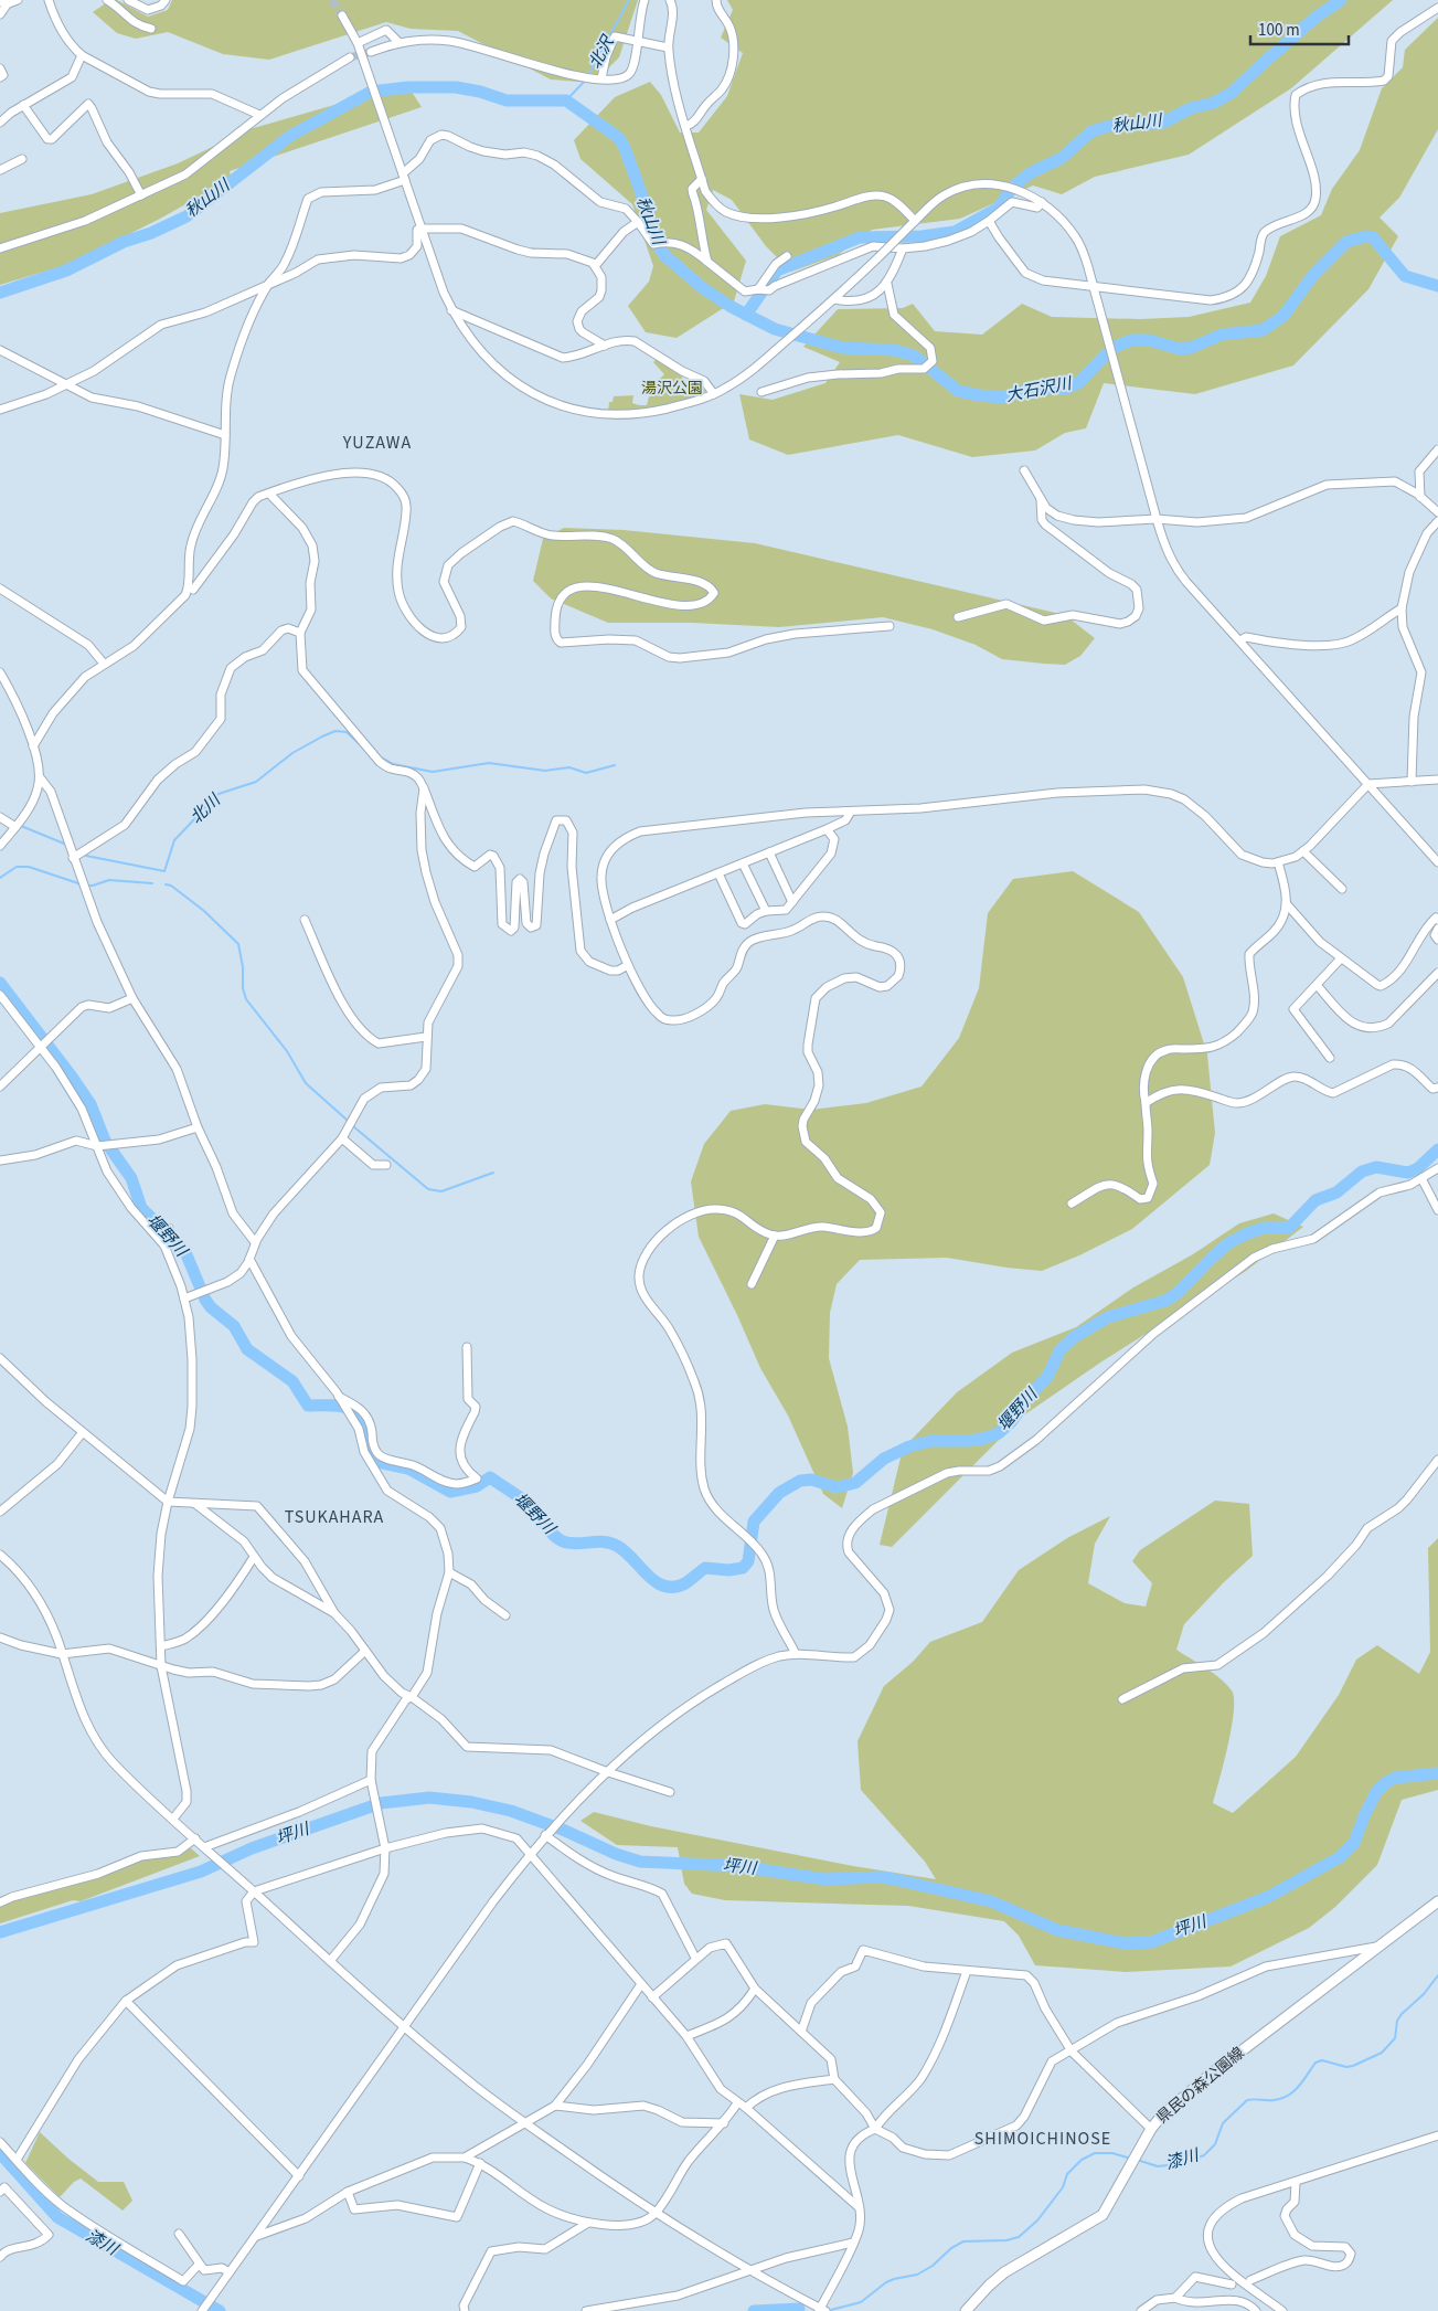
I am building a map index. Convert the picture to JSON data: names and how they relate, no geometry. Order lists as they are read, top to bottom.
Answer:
{
  "streets": {
    "main road": ["県民の森公園線"]
  },
  "districts": ["YUZAWA", "TSUKAHARA", "SHIMOICHINOSE"],
  "water": [
    "北沢",
    "秋山川",
    "大石沢川",
    "北川",
    "堰野川",
    "坪川",
    "漆川"
  ],
  "parks": ["湯沢公園"],
  "scale_bar": "100 m"
}
